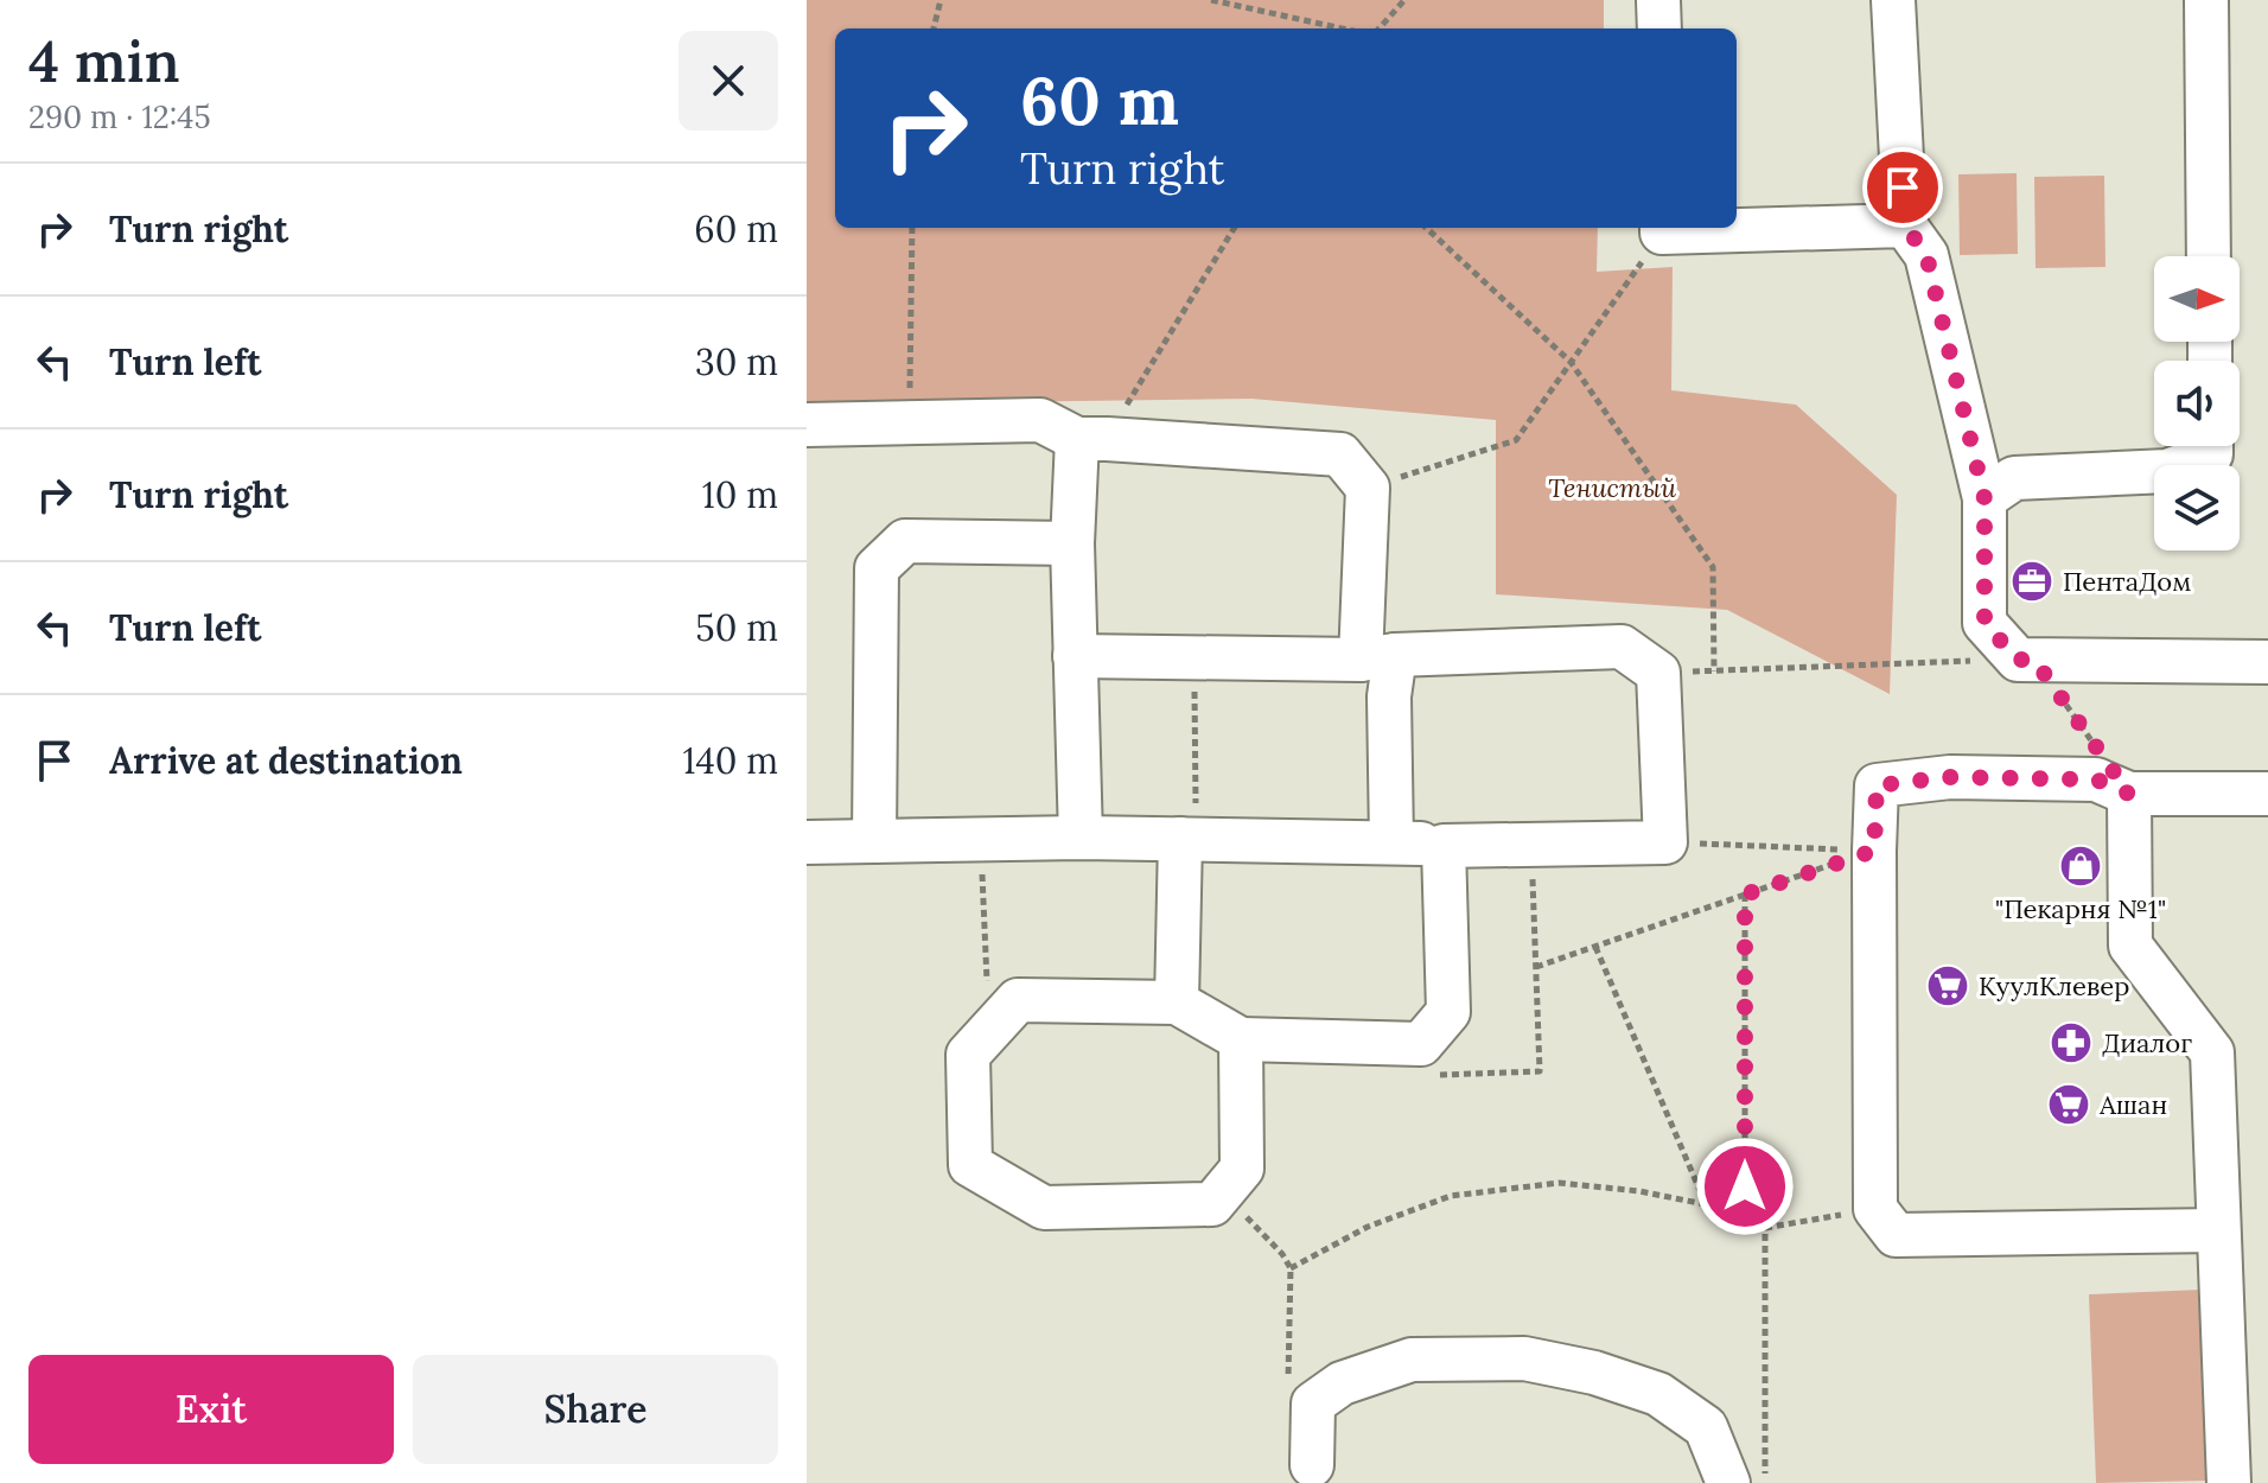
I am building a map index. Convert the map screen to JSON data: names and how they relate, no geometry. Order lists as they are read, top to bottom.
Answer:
{
  "parks": ["Тенистый"],
  "places": {
    "office": ["ПентаДом"],
    "shop": ["\"Пекарня №1\""],
    "supermarket": ["КуулКлевер", "Ашан"],
    "pharmacy": ["Диалог"]
  },
  "north": "right",
  "page": {
    "heading": ["4 min", "290 m · 12:45"],
    "turn": ["60 m", "Turn right"],
    "list": [
      {
        "name": "Turn right",
        "value": "60 m"
      },
      {
        "name": "Turn left",
        "value": "30 m"
      },
      {
        "name": "Turn right",
        "value": "10 m"
      },
      {
        "name": "Turn left",
        "value": "50 m"
      },
      {
        "name": "Arrive at destination",
        "value": "140 m"
      }
    ],
    "buttons": ["Exit", "Share"]
  }
}
